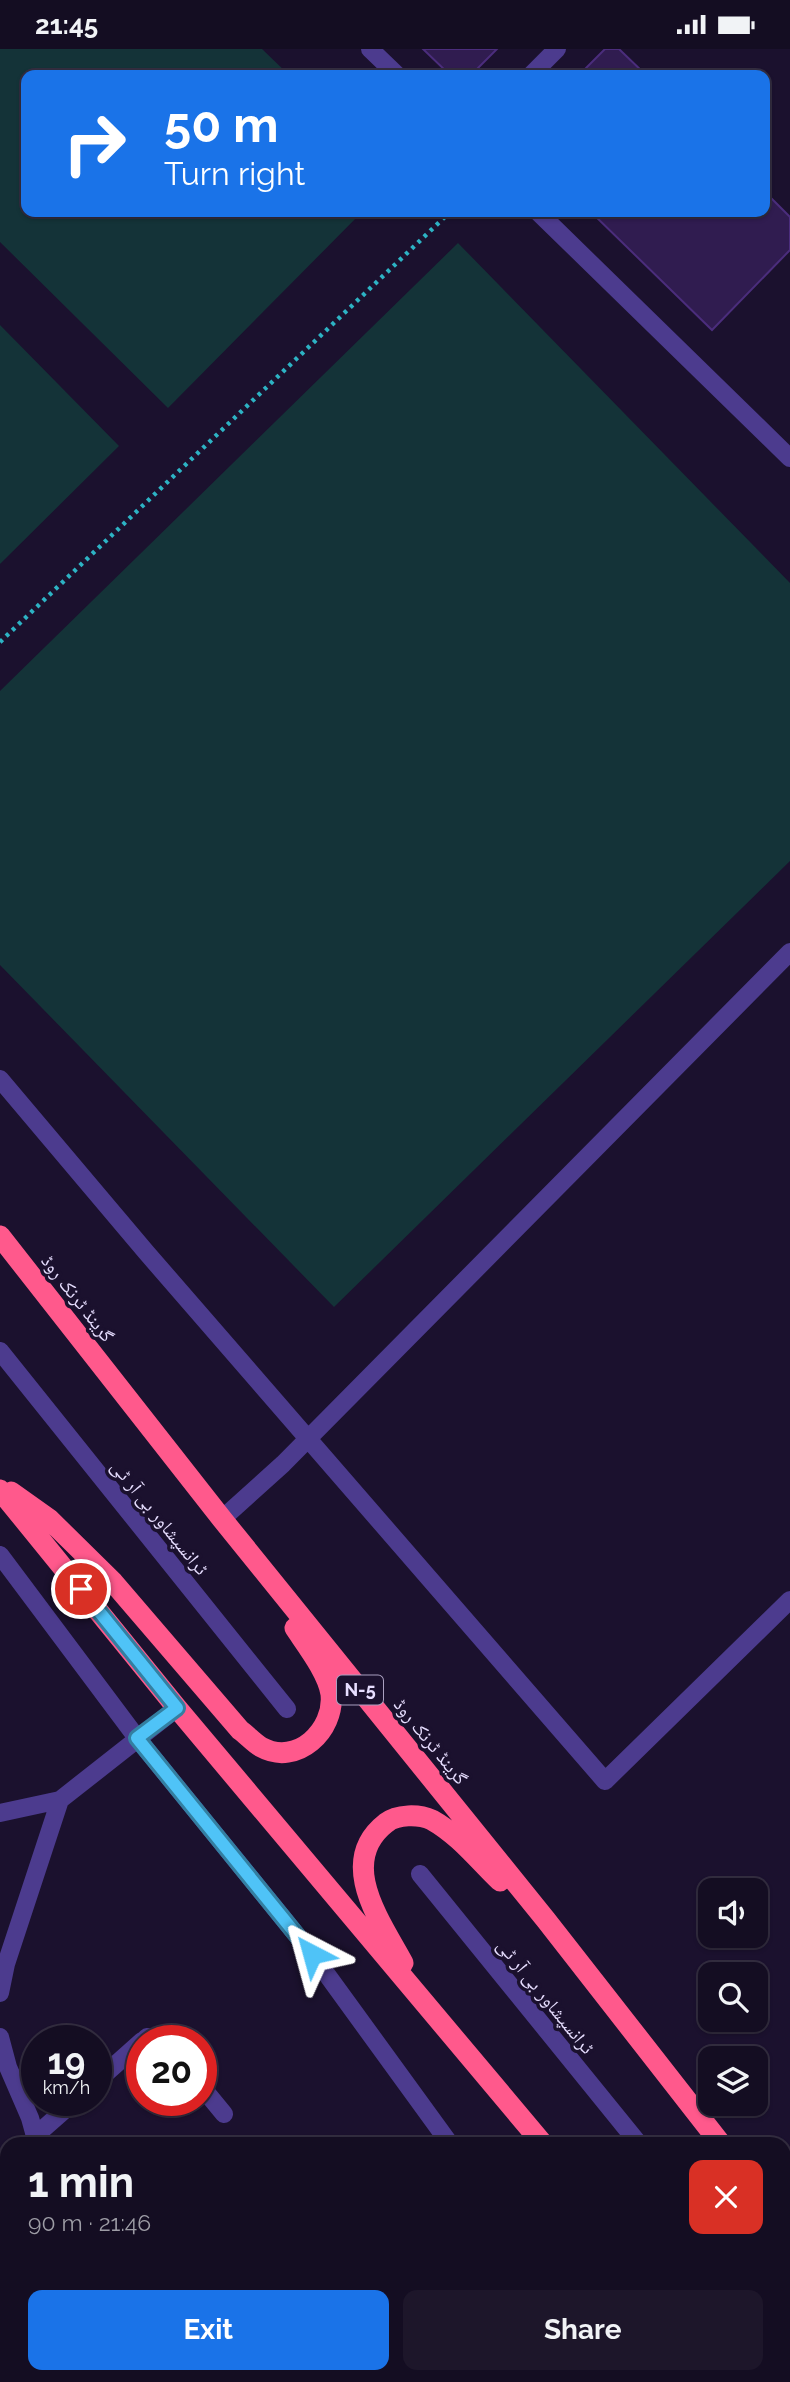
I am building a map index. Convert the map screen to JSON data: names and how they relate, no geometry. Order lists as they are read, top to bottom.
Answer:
{
  "streets": {
    "highway": ["گرینڈ ٹرنک روڈ", "N-5"],
    "street": ["ٹرانسپشاور بی آر ٹی"]
  },
  "page": {
    "status": "21:45",
    "turn": ["50 m", "Turn right"],
    "speed": "19 km/h",
    "limit": "20",
    "heading": ["1 min", "90 m · 21:46"],
    "buttons": ["Exit", "Share"]
  }
}
